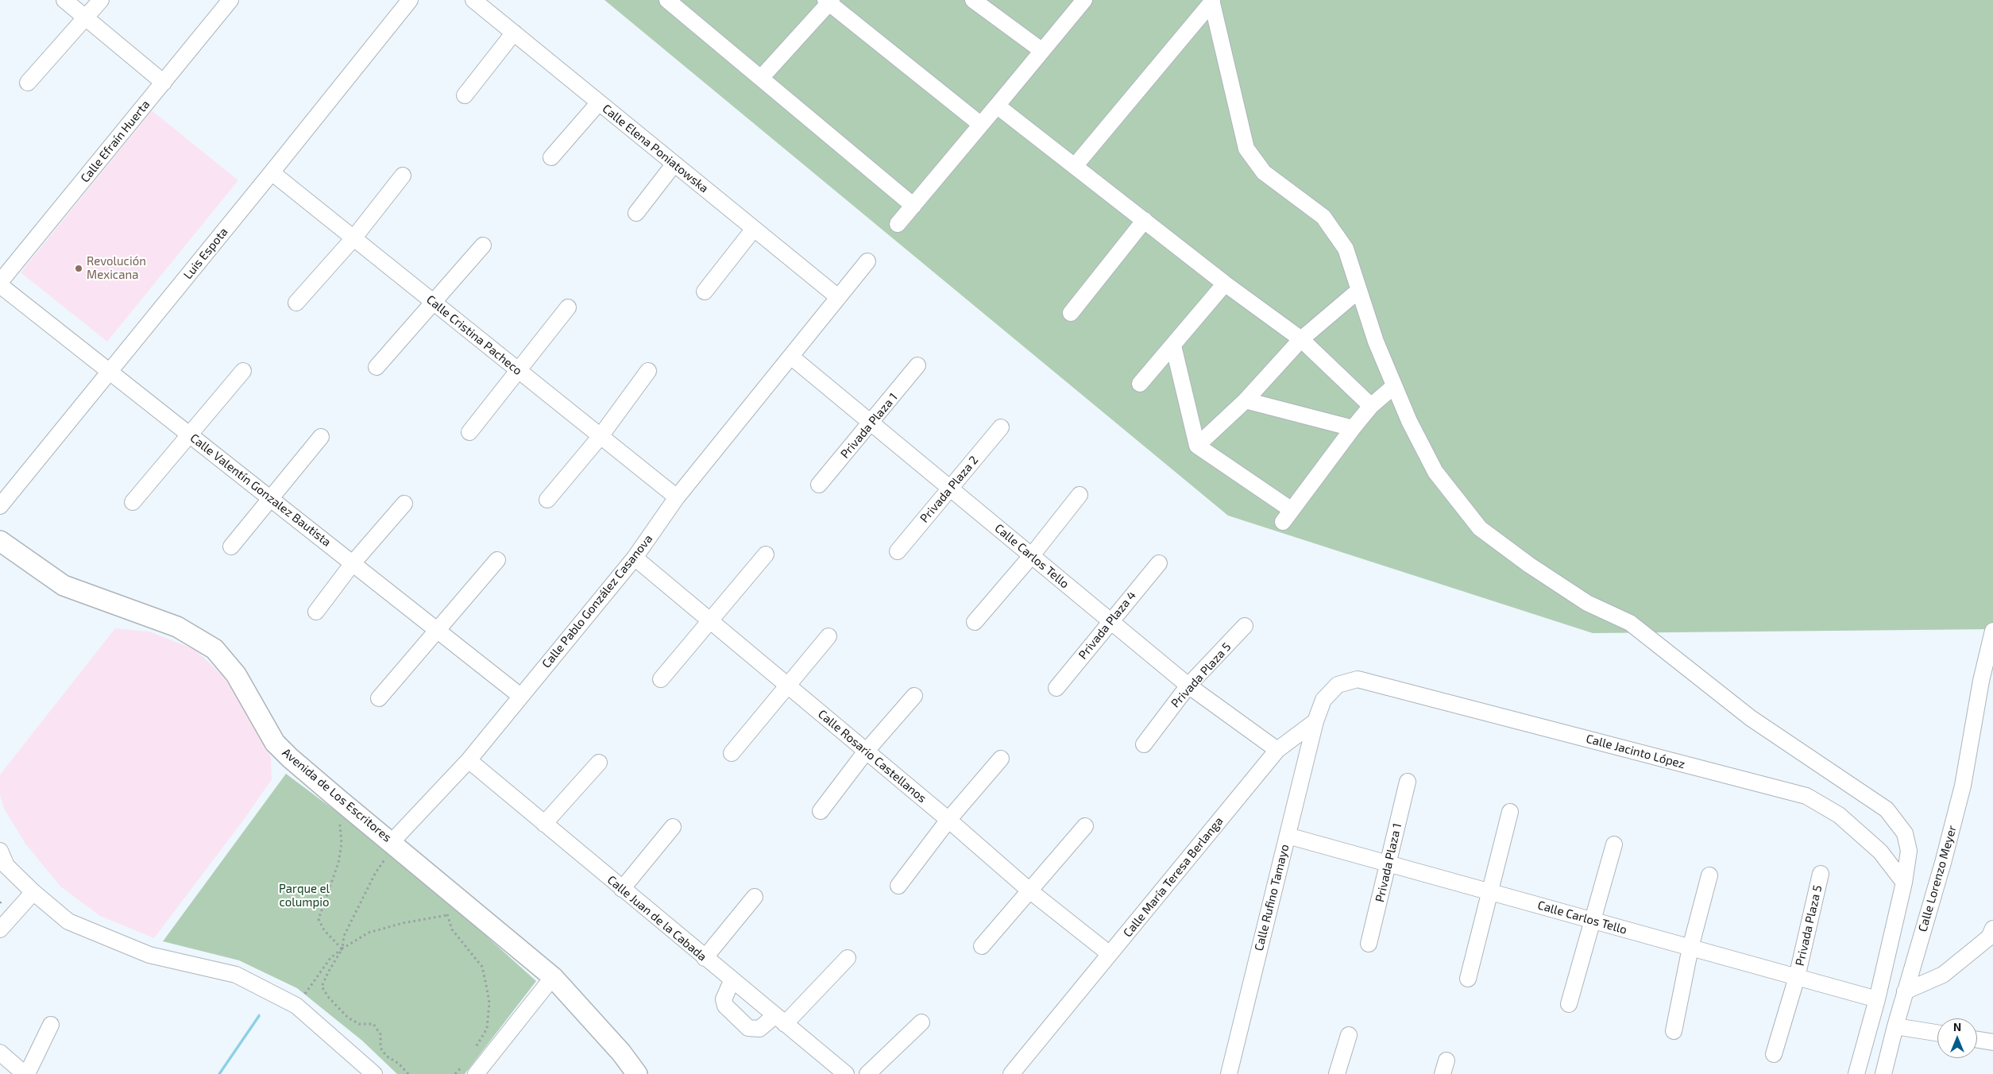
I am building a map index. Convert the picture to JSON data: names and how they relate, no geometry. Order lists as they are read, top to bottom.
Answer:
{
  "streets": {
    "main road": ["Avenida de Los Escritores"],
    "street": [
      "Calle Efraín Huerta",
      "Calle Elena Poniatowska",
      "Luis Espota",
      "Calle Cristina Pacheco",
      "Privada Plaza 1",
      "Privada Plaza 2",
      "Calle Valentín Gonzalez Bautista",
      "Calle Carlos Tello",
      "Calle Pablo González Casanova",
      "Privada Plaza 4",
      "Privada Plaza 5",
      "Calle Jacinto López",
      "Calle Rosario Castellanos",
      "Calle María Teresa Berlanga",
      "Calle Lorenzo Meyer",
      "Calle Rufino Tamayo",
      "Calle Juan de la Cabada"
    ]
  },
  "crossings": [
    ["Calle Efraín Huerta", "Calle Valentín Gonzalez Bautista"],
    ["Calle Elena Poniatowska", "Calle Pablo González Casanova"],
    ["Luis Espota", "Calle Cristina Pacheco"],
    ["Luis Espota", "Calle Valentín Gonzalez Bautista"],
    ["Calle Cristina Pacheco", "Calle Pablo González Casanova"],
    ["Privada Plaza 1", "Calle Carlos Tello"],
    ["Privada Plaza 2", "Calle Carlos Tello"],
    ["Calle Valentín Gonzalez Bautista", "Calle Pablo González Casanova"],
    ["Calle Carlos Tello", "Calle Pablo González Casanova"],
    ["Calle Carlos Tello", "Privada Plaza 4"],
    ["Calle Carlos Tello", "Privada Plaza 5"],
    ["Calle Carlos Tello", "Calle María Teresa Berlanga"],
    ["Calle Carlos Tello", "Calle Rufino Tamayo"],
    ["Calle Pablo González Casanova", "Calle Rosario Castellanos"],
    ["Calle Pablo González Casanova", "Avenida de Los Escritores"],
    ["Calle Pablo González Casanova", "Calle Juan de la Cabada"],
    ["Calle Jacinto López", "Calle María Teresa Berlanga"],
    ["Calle Jacinto López", "Calle Rufino Tamayo"],
    ["Calle Rosario Castellanos", "Calle María Teresa Berlanga"],
    ["Calle María Teresa Berlanga", "Calle Rufino Tamayo"]
  ],
  "parks": ["Parque el columpio"],
  "places": ["Revolución Mexicana"],
  "north": "top"
}
